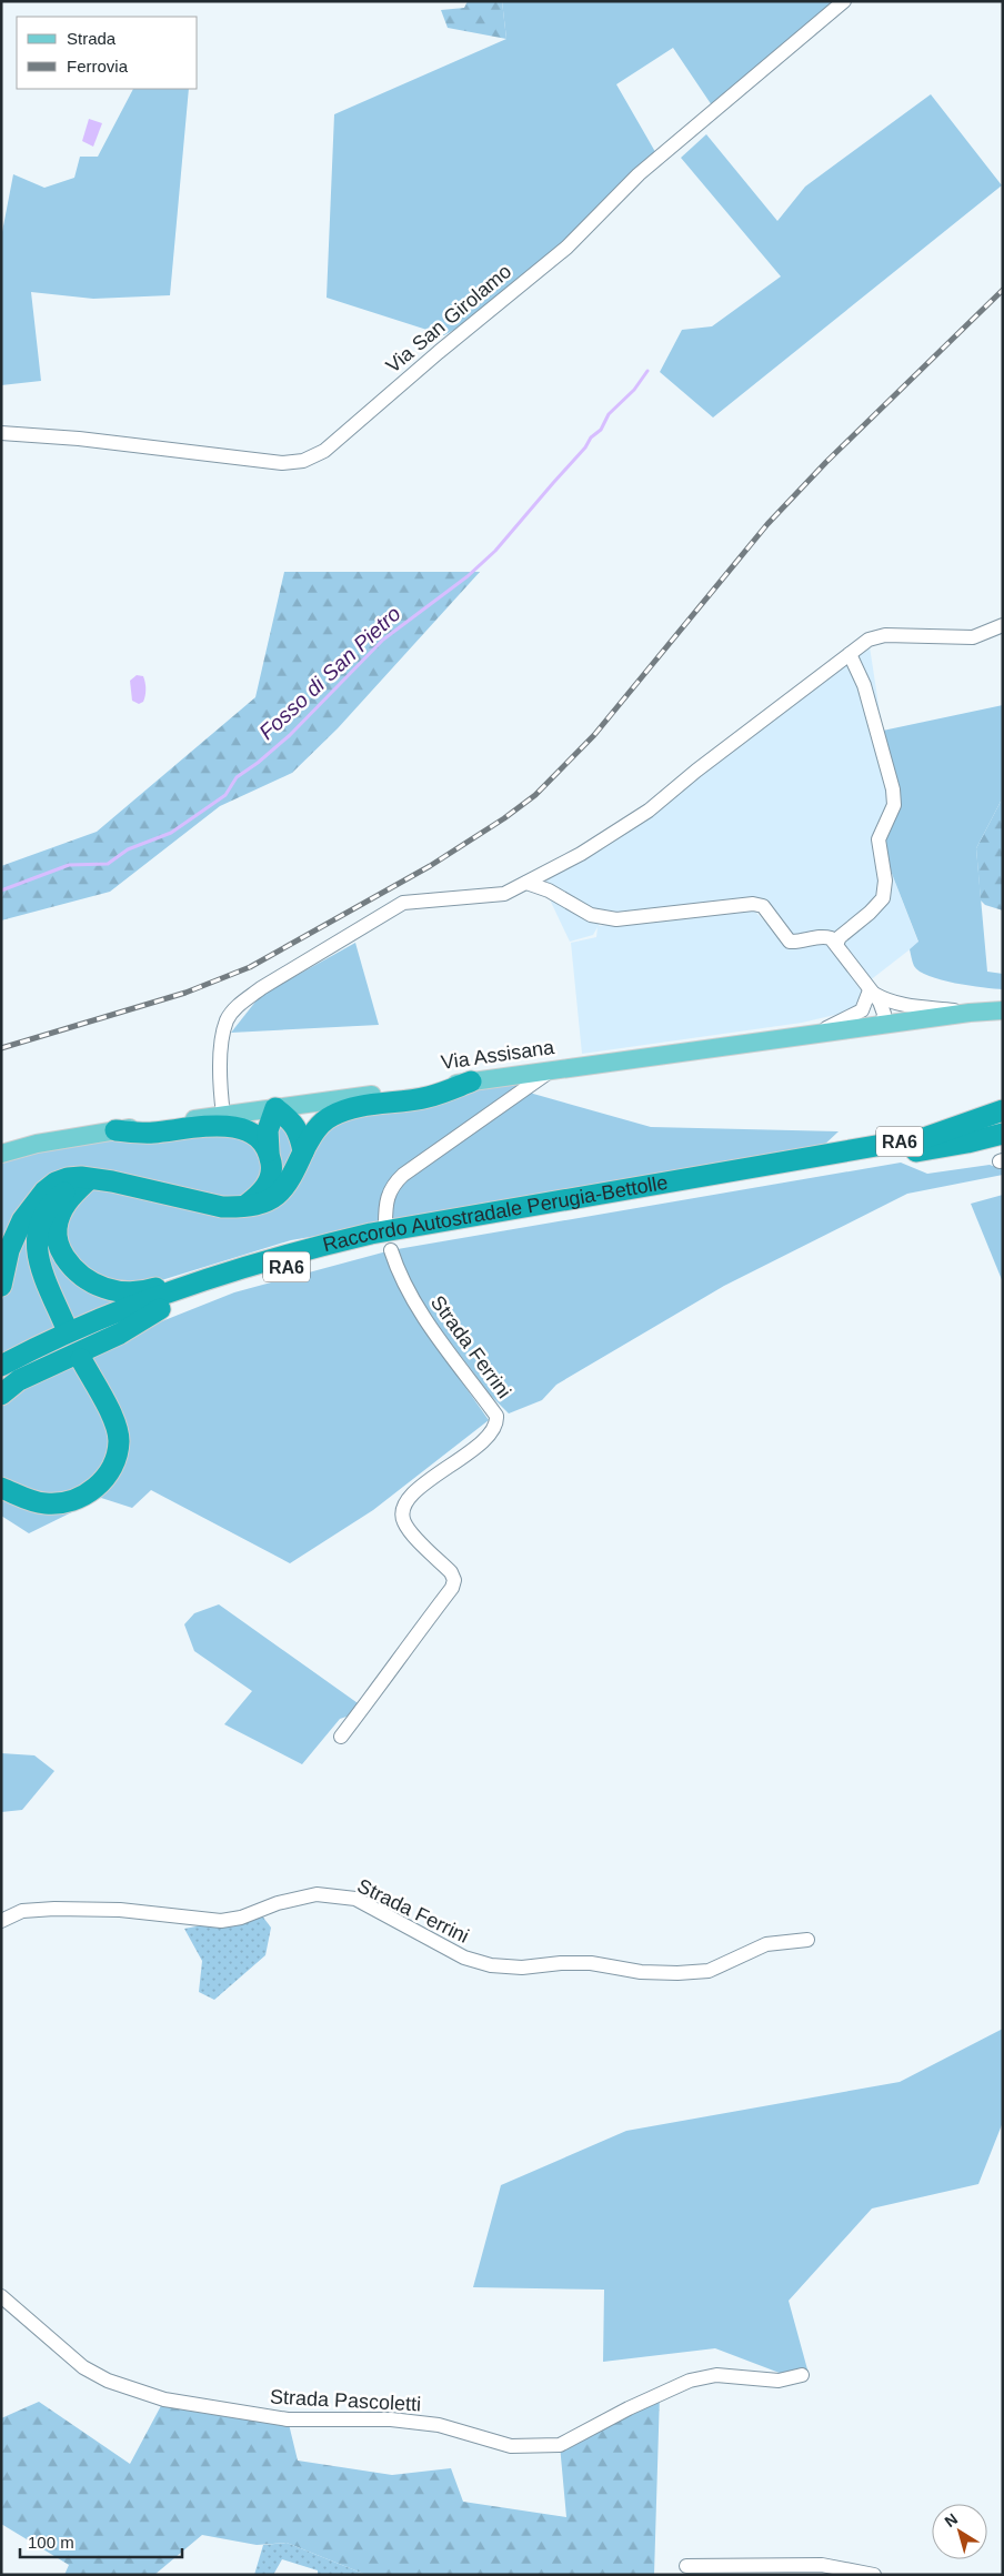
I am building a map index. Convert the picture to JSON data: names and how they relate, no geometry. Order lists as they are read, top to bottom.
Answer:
{
  "streets": {
    "highway": ["RA6", "Raccordo Autostradale Perugia-Bettolle"],
    "main road": ["Via Assisana"],
    "street": ["Via San Girolamo", "Strada Ferrini", "Strada Pascoletti"]
  },
  "crossings": [
    ["RA6", "Raccordo Autostradale Perugia-Bettolle"]
  ],
  "water": ["Fosso di San Pietro"],
  "legend": ["Strada", "Ferrovia"],
  "scale_bar": "100 m",
  "north": "top left"
}
